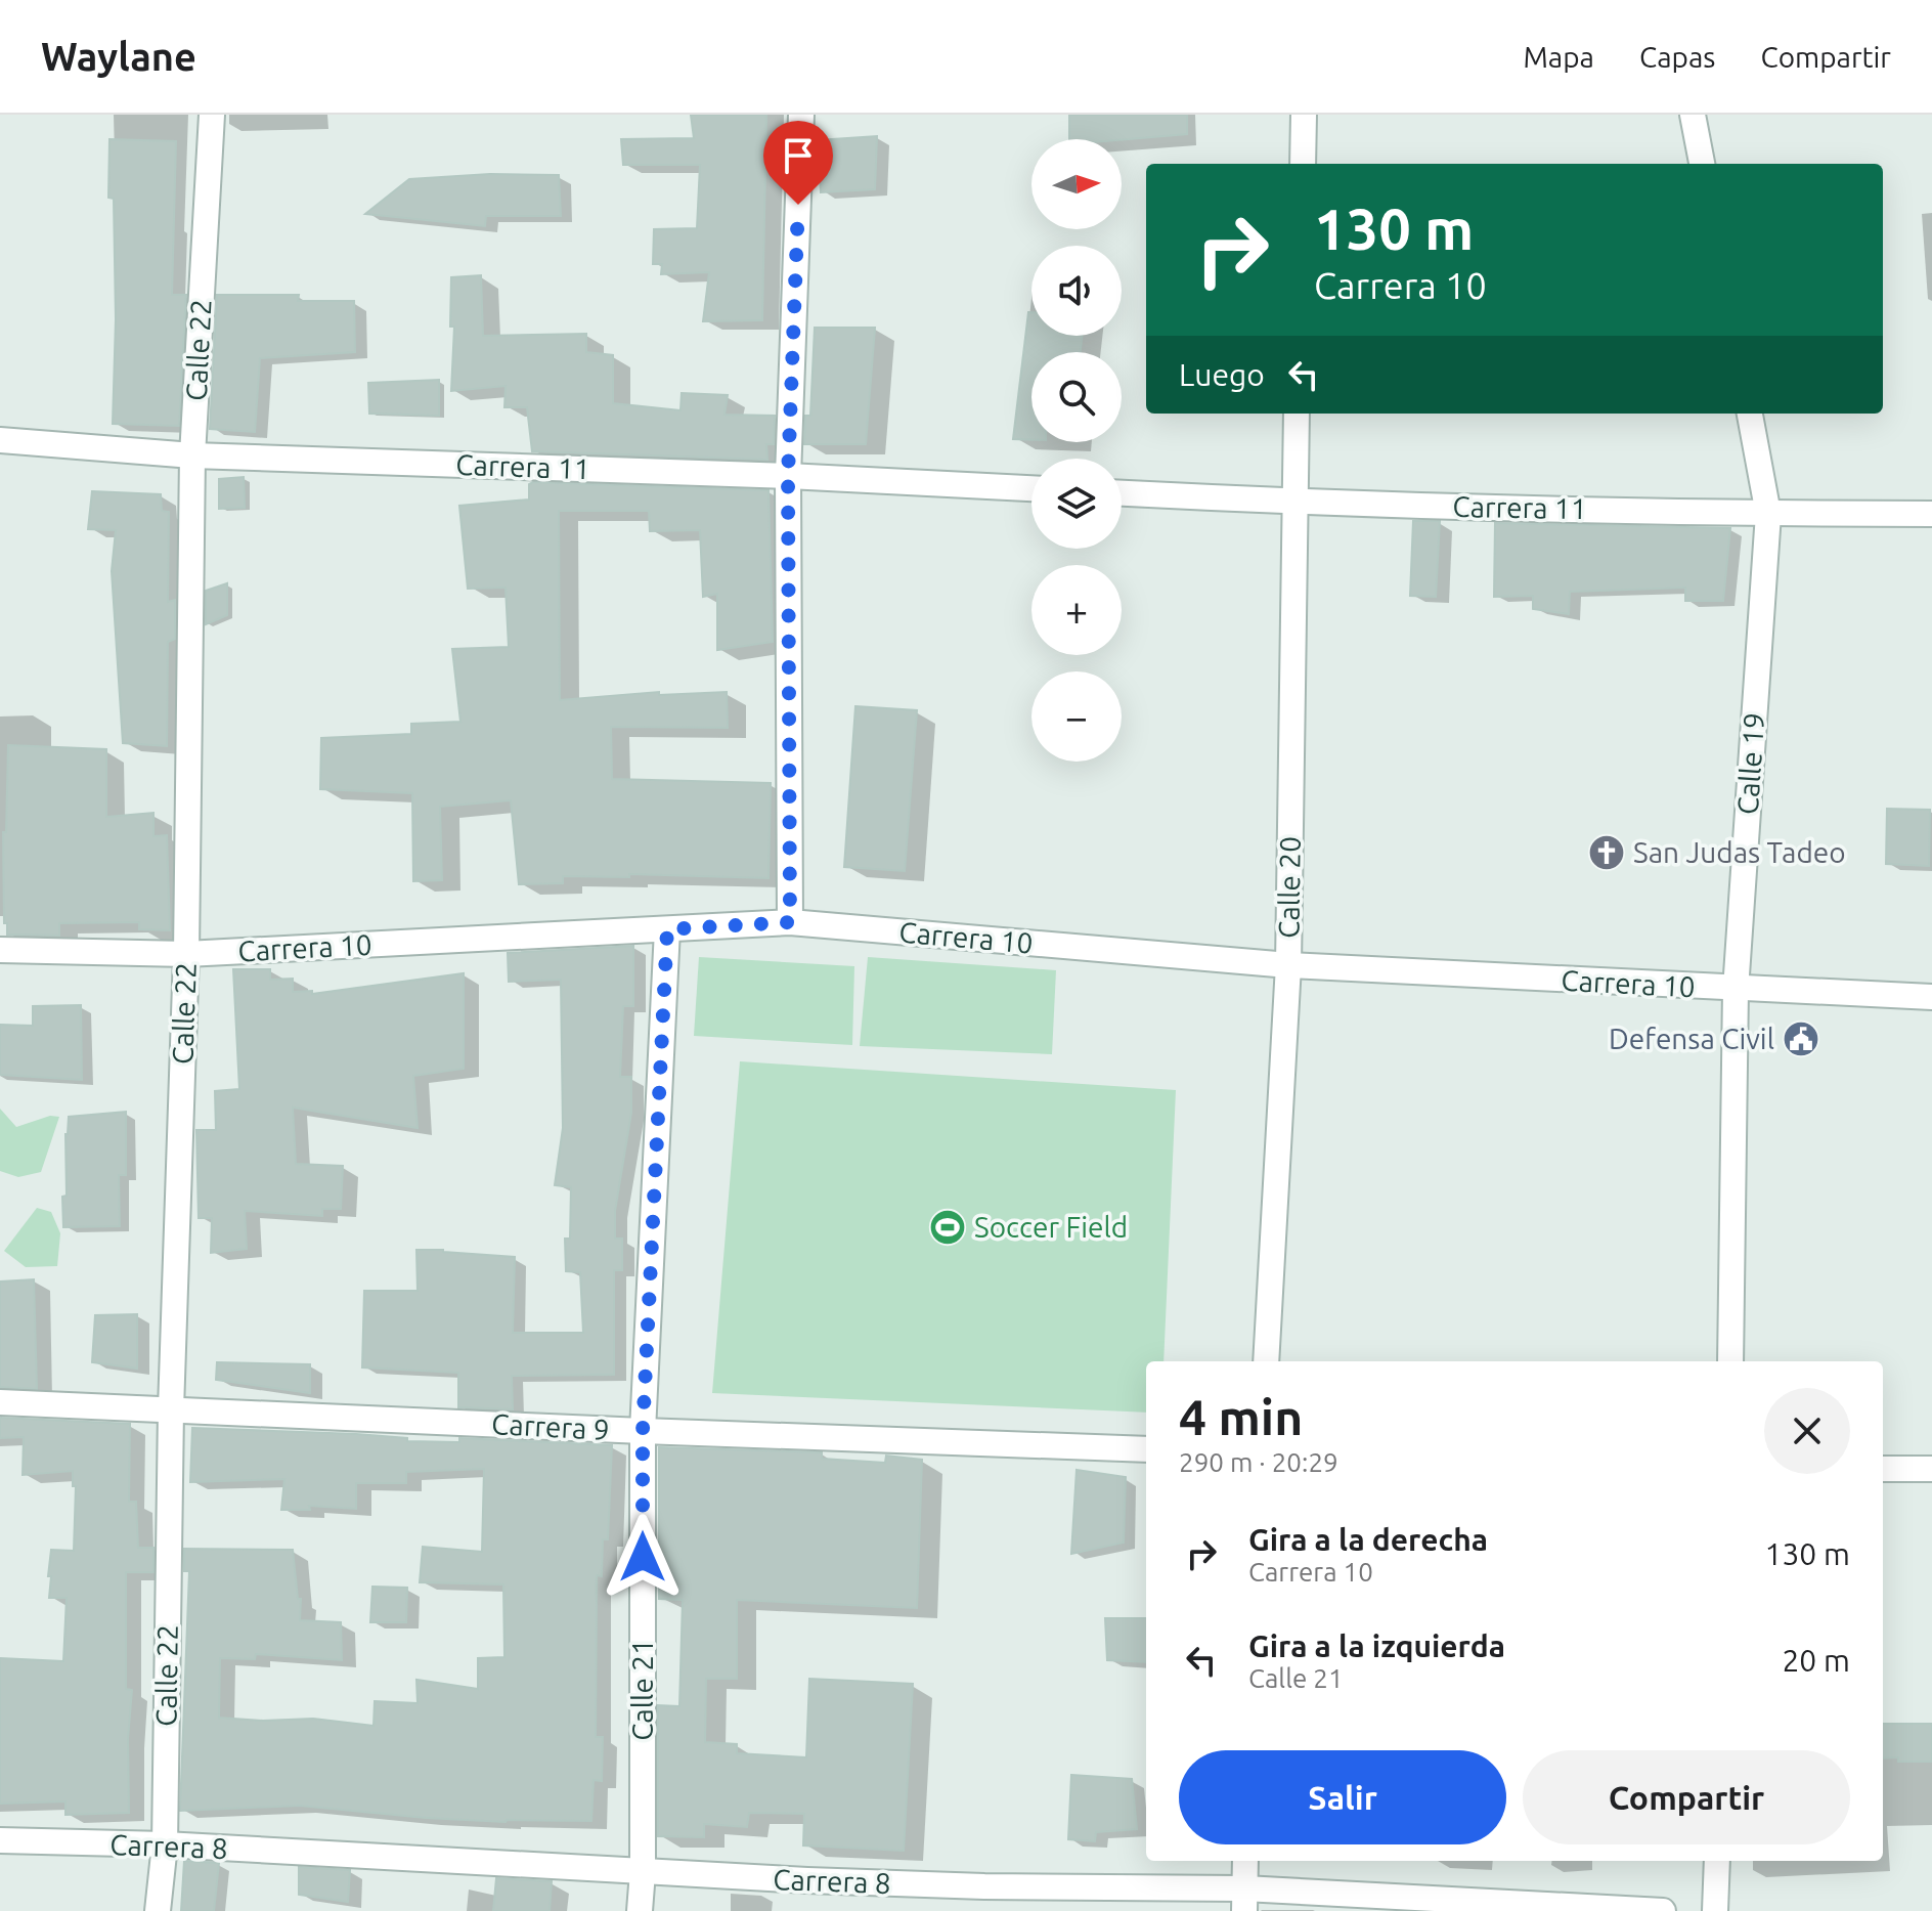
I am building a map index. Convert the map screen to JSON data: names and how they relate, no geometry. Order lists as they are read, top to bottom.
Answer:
{
  "streets": {
    "street": [
      "Calle 22",
      "Carrera 11",
      "Calle 19",
      "Calle 20",
      "Carrera 10",
      "Carrera 9",
      "Calle 21",
      "Carrera 8"
    ]
  },
  "crossings": [
    ["Calle 22", "Carrera 11"],
    ["Calle 22", "Carrera 10"],
    ["Calle 22", "Carrera 9"],
    ["Calle 22", "Carrera 8"],
    ["Carrera 11", "Calle 19"],
    ["Carrera 11", "Calle 20"],
    ["Calle 19", "Carrera 10"],
    ["Calle 20", "Carrera 10"],
    ["Carrera 10", "Calle 21"],
    ["Carrera 9", "Calle 21"],
    ["Calle 21", "Carrera 8"]
  ],
  "places": {
    "church": ["San Judas Tadeo"],
    "public building": ["Defensa Civil"],
    "sports": ["Soccer Field"]
  },
  "north": "right",
  "page": {
    "header": "Waylane",
    "nav": ["Mapa", "Capas", "Compartir"],
    "map_buttons": ["+", "−"],
    "turn": ["130 m", "Carrera 10"],
    "then": "Luego",
    "heading": ["4 min", "290 m · 20:29"],
    "list": [
      {
        "name": "Gira a la derecha",
        "note": "Carrera 10",
        "value": "130 m"
      },
      {
        "name": "Gira a la izquierda",
        "note": "Calle 21",
        "value": "20 m"
      }
    ],
    "buttons": ["Salir", "Compartir"]
  }
}
